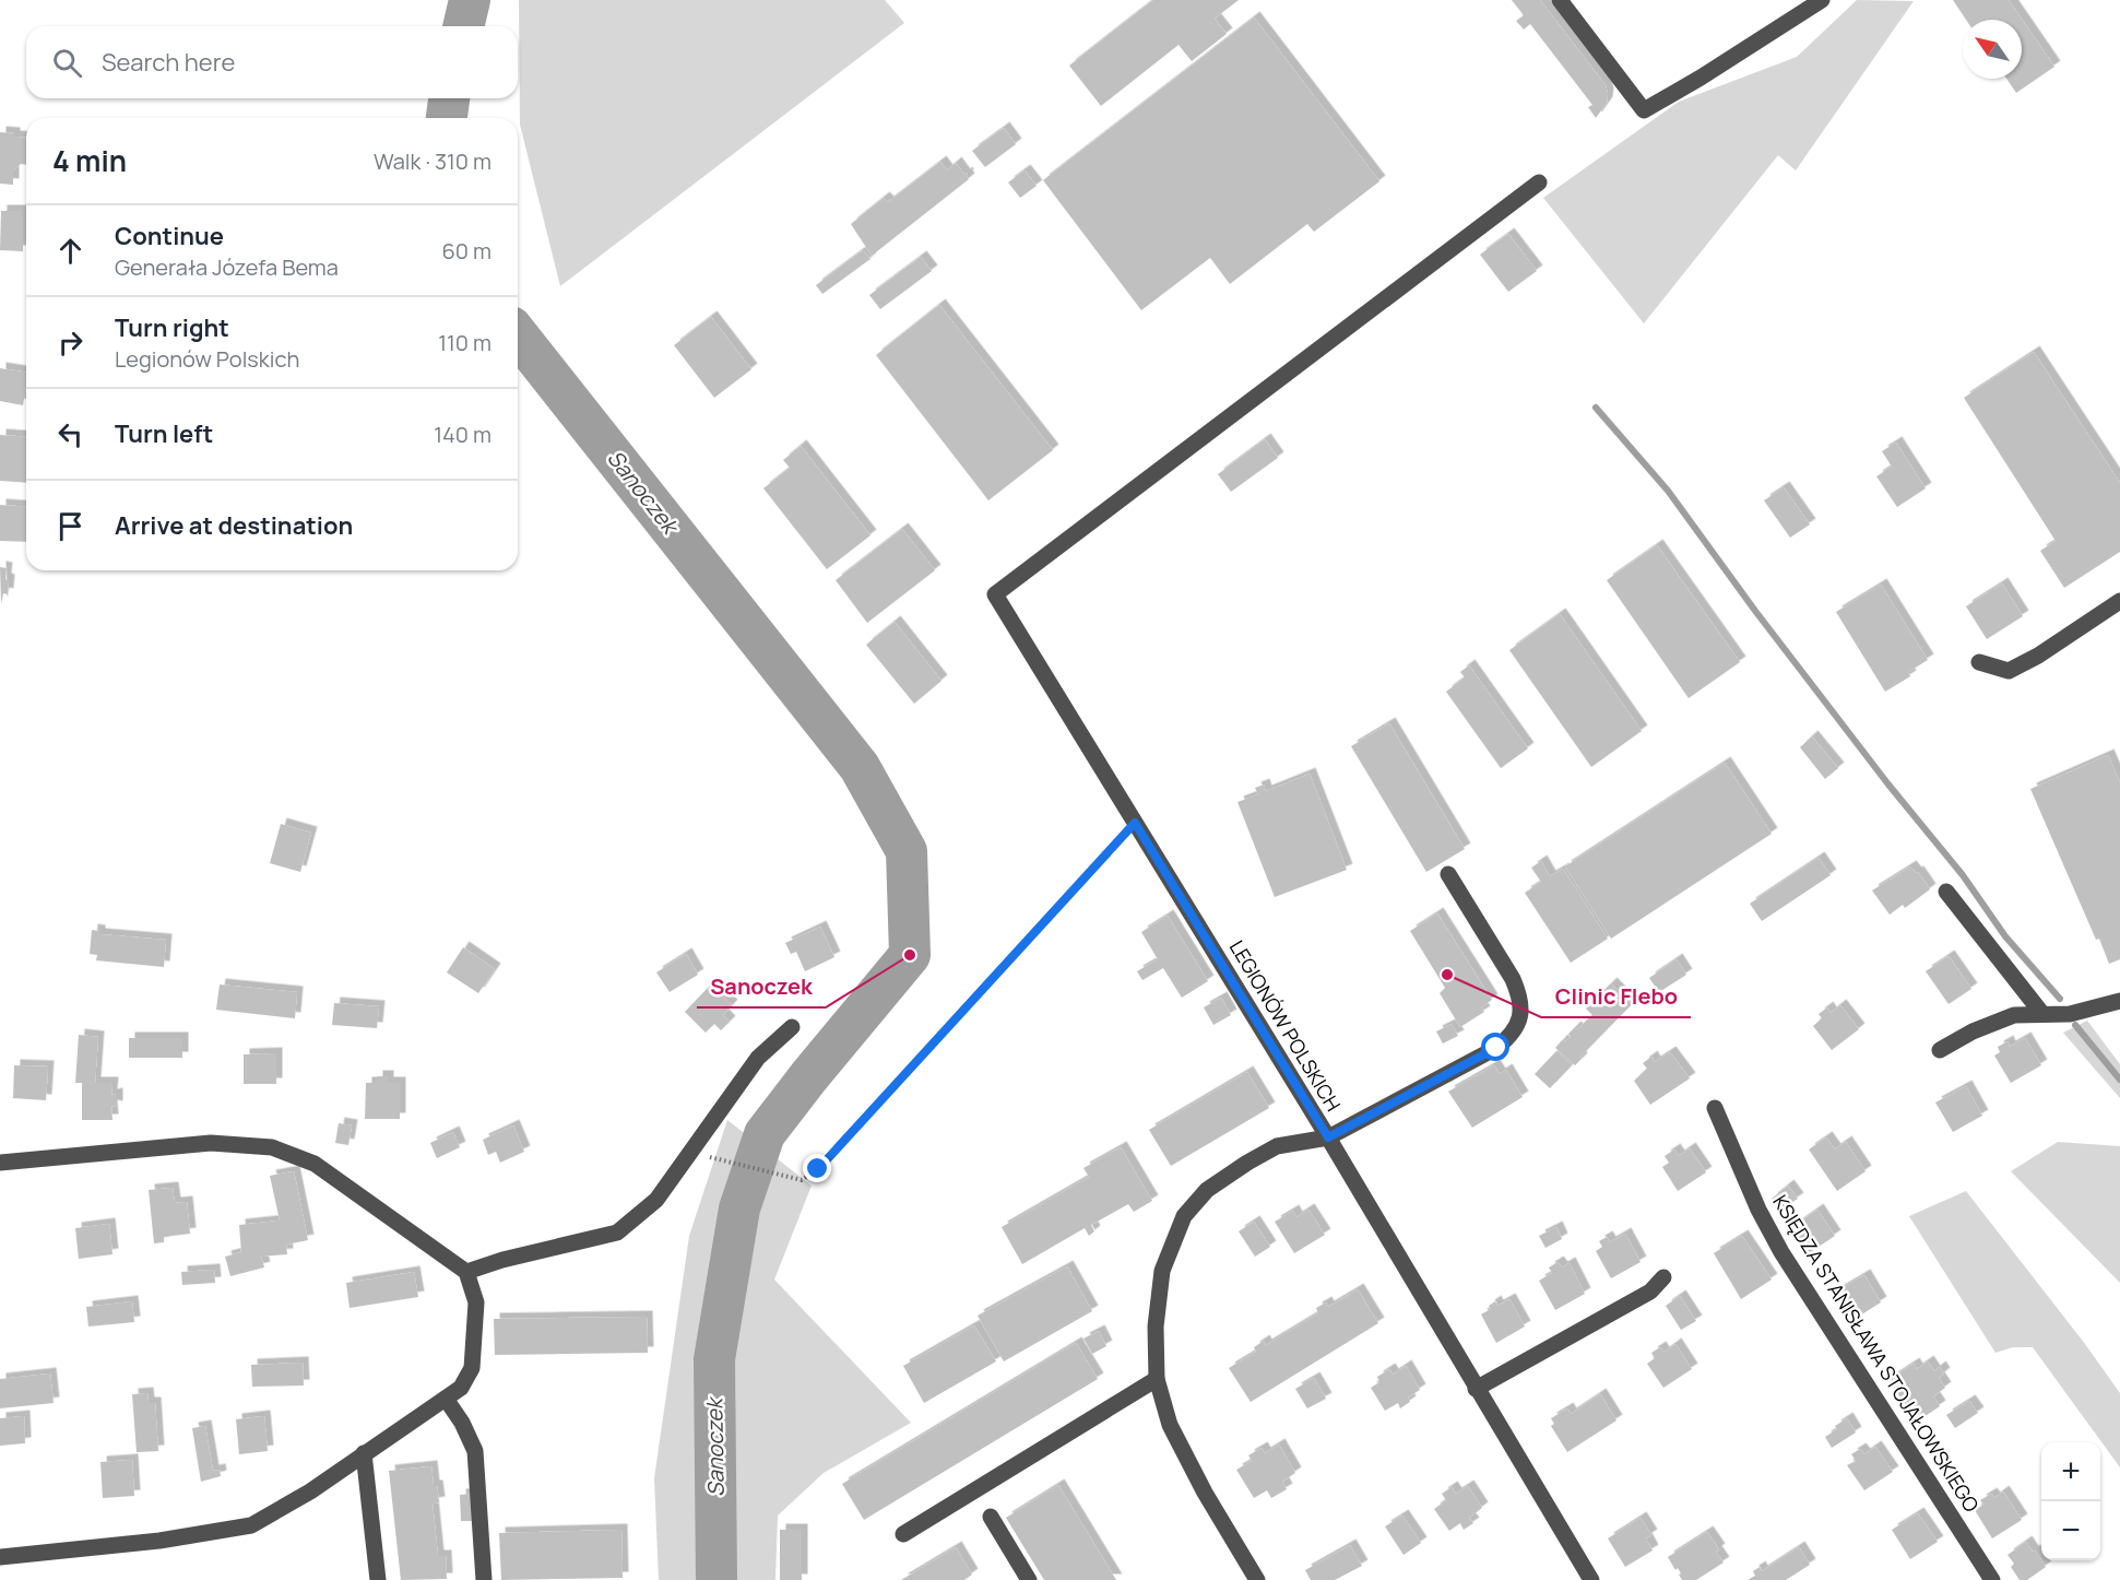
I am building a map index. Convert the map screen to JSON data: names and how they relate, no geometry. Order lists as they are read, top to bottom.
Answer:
{
  "streets": {
    "street": ["LEGIONÓW POLSKICH", "KSIĘDZA STANISŁAWA STOJAŁOWSKIEGO"]
  },
  "water": ["Sanoczek"],
  "places": ["Sanoczek", "Clinic Flebo"],
  "north": "top left",
  "page": {
    "search": "Search here",
    "heading": ["4 min", "Walk · 310 m"],
    "list": [
      ["Continue", "Generała Józefa Bema", "60 m"],
      ["Turn right", "Legionów Polskich", "110 m"],
      ["Turn left", "140 m"],
      "Arrive at destination"
    ],
    "map_buttons": ["+", "−"]
  }
}
